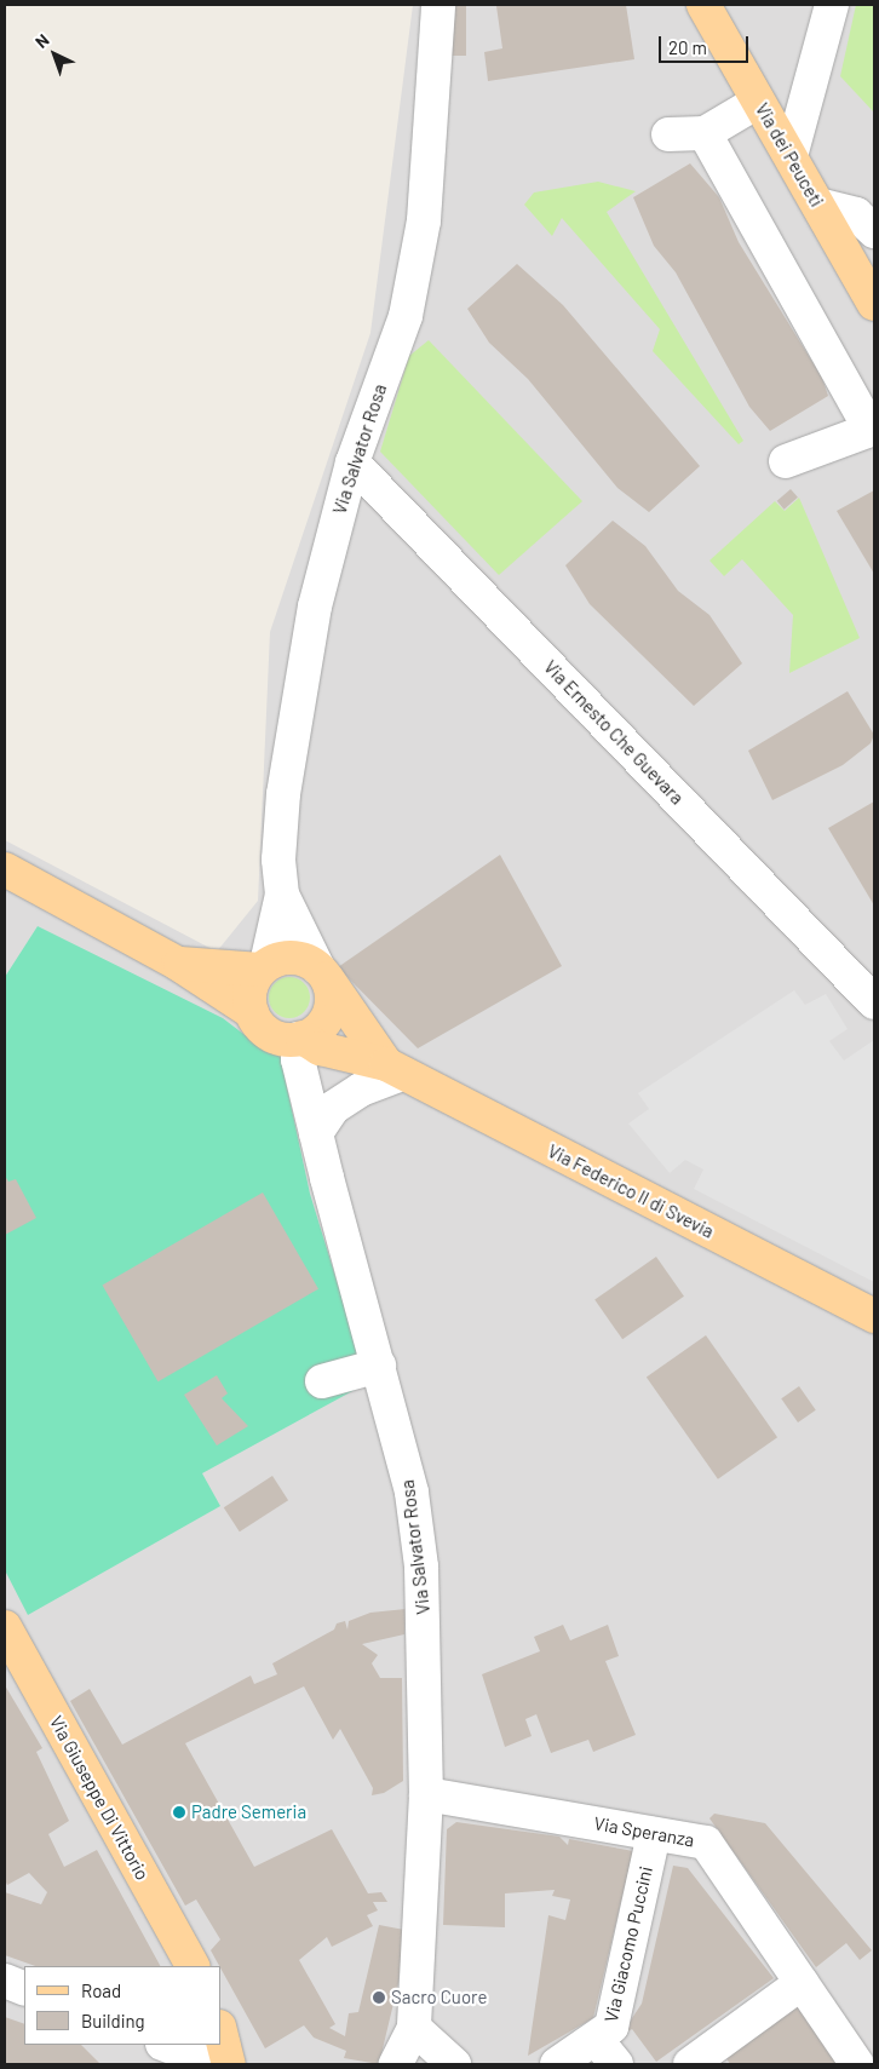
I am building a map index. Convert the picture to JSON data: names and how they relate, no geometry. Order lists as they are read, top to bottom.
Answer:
{
  "streets": {
    "main road": ["Via dei Peuceti", "Via Federico II di Svevia", "Via Giuseppe Di Vittorio"],
    "street": [
      "Via Salvator Rosa",
      "Via Ernesto Che Guevara",
      "Via Speranza",
      "Via Giacomo Puccini"
    ]
  },
  "crossings": [
    ["Via Salvator Rosa", "Via Ernesto Che Guevara"],
    ["Via Salvator Rosa", "Via Speranza"],
    ["Via Speranza", "Via Giacomo Puccini"]
  ],
  "places": ["Padre Semeria", "Sacro Cuore"],
  "legend": ["Road", "Building"],
  "scale_bar": "20 m",
  "north": "top left"
}
